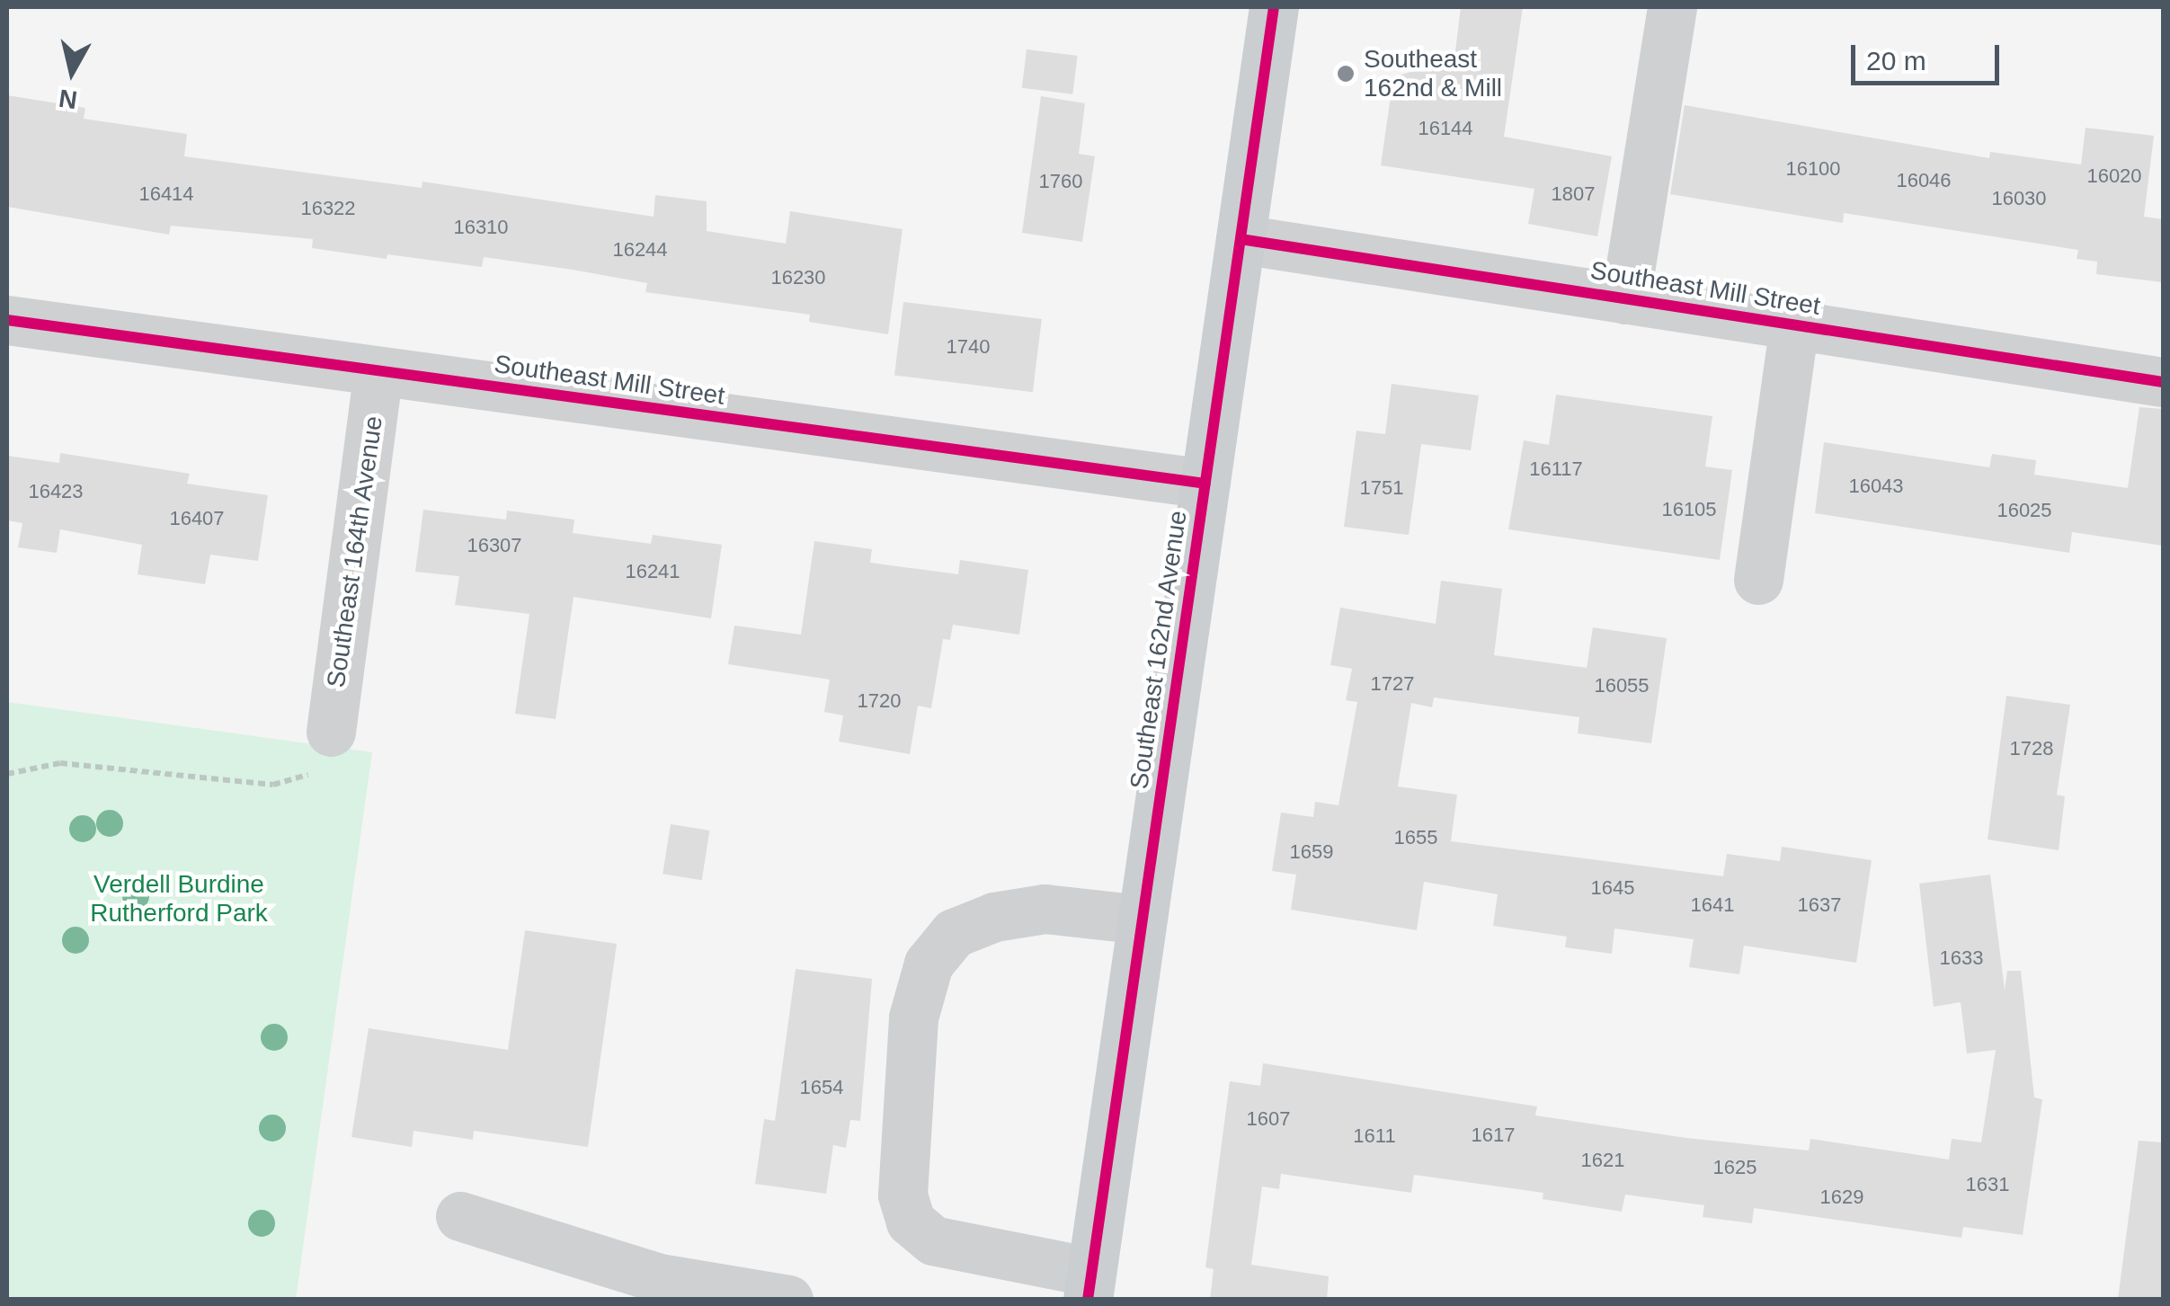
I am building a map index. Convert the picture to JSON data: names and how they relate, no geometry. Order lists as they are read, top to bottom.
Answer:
{
  "streets": {
    "main road": ["Southeast 162nd Avenue"],
    "street": ["Southeast Mill Street", "Southeast 164th Avenue"]
  },
  "crossings": [
    ["Southeast Mill Street", "Southeast 164th Avenue"],
    ["Southeast Mill Street", "Southeast 162nd Avenue"]
  ],
  "parks": ["Verdell Burdine Rutherford Park"],
  "places": ["Southeast 162nd & Mill"],
  "house_numbers": [
    "16144",
    "16100",
    "16020",
    "16046",
    "1760",
    "16414",
    "1807",
    "16030",
    "16322",
    "16310",
    "16244",
    "16230",
    "1740",
    "16117",
    "16043",
    "1751",
    "16423",
    "16105",
    "16025",
    "16407",
    "16307",
    "16241",
    "1727",
    "16055",
    "1720",
    "1728",
    "1655",
    "1659",
    "1645",
    "1641",
    "1637",
    "1633",
    "1654",
    "1607",
    "1617",
    "1611",
    "1621",
    "1625",
    "1631",
    "1629"
  ],
  "scale_bar": "20 m",
  "north": "bottom"
}
